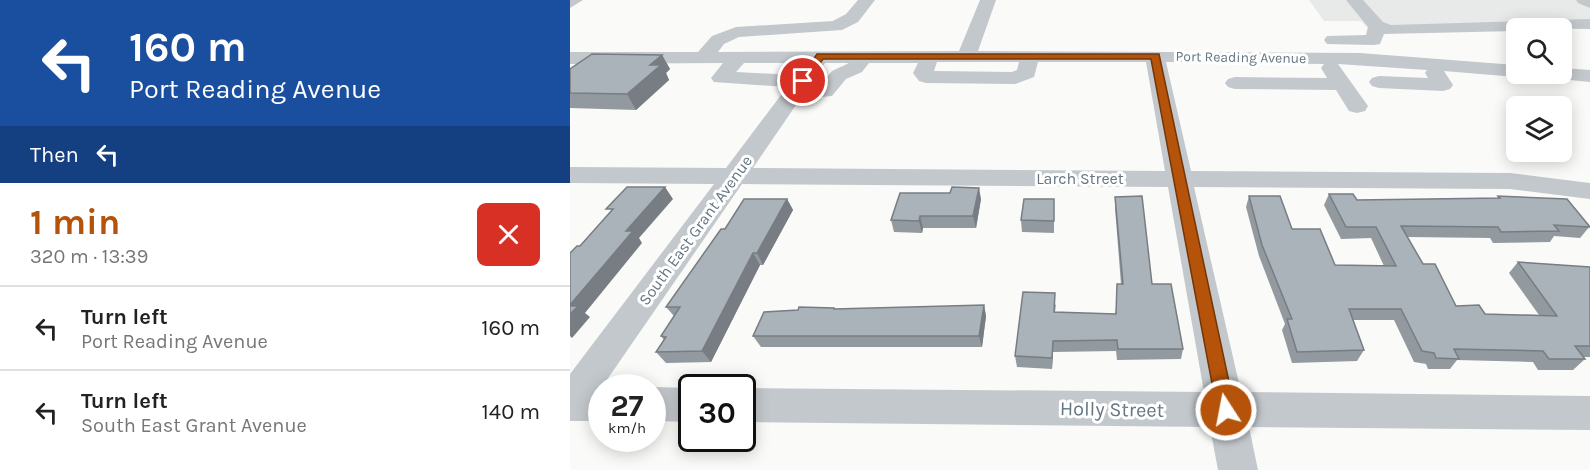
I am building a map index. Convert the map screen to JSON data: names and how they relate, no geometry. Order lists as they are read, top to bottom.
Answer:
{
  "streets": {
    "street": [
      "Port Reading Avenue",
      "Larch Street",
      "South East Grant Avenue",
      "Holly Street"
    ]
  },
  "crossings": [
    ["Larch Street", "South East Grant Avenue"]
  ],
  "page": {
    "turn": ["160 m", "Port Reading Avenue"],
    "then": "Then",
    "heading": ["1 min", "320 m · 13:39"],
    "list": [
      {
        "name": "Turn left",
        "note": "Port Reading Avenue",
        "value": "160 m"
      },
      {
        "name": "Turn left",
        "note": "South East Grant Avenue",
        "value": "140 m"
      }
    ],
    "speed": "27 km/h",
    "limit": "30"
  }
}
